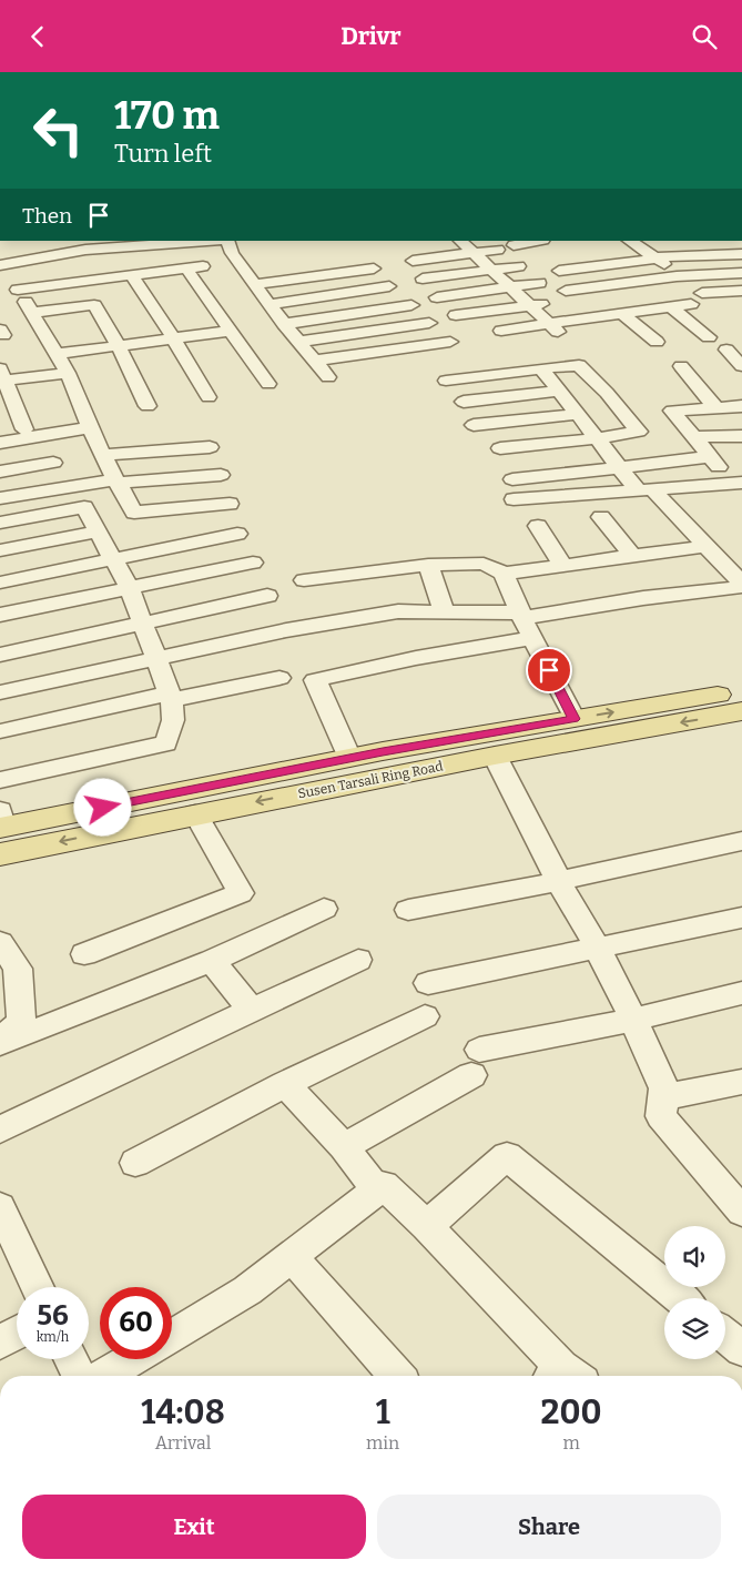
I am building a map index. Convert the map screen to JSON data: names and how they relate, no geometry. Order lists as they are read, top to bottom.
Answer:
{
  "streets": {
    "main road": ["Susen Tarsali Ring Road"]
  },
  "page": {
    "header": "Drivr",
    "turn": ["170 m", "Turn left"],
    "then": "Then",
    "speed": "56 km/h",
    "limit": "60",
    "eta": [
      "14:08",
      "Arrival",
      "1",
      "min",
      "200",
      "m"
    ],
    "buttons": ["Exit", "Share"]
  }
}
